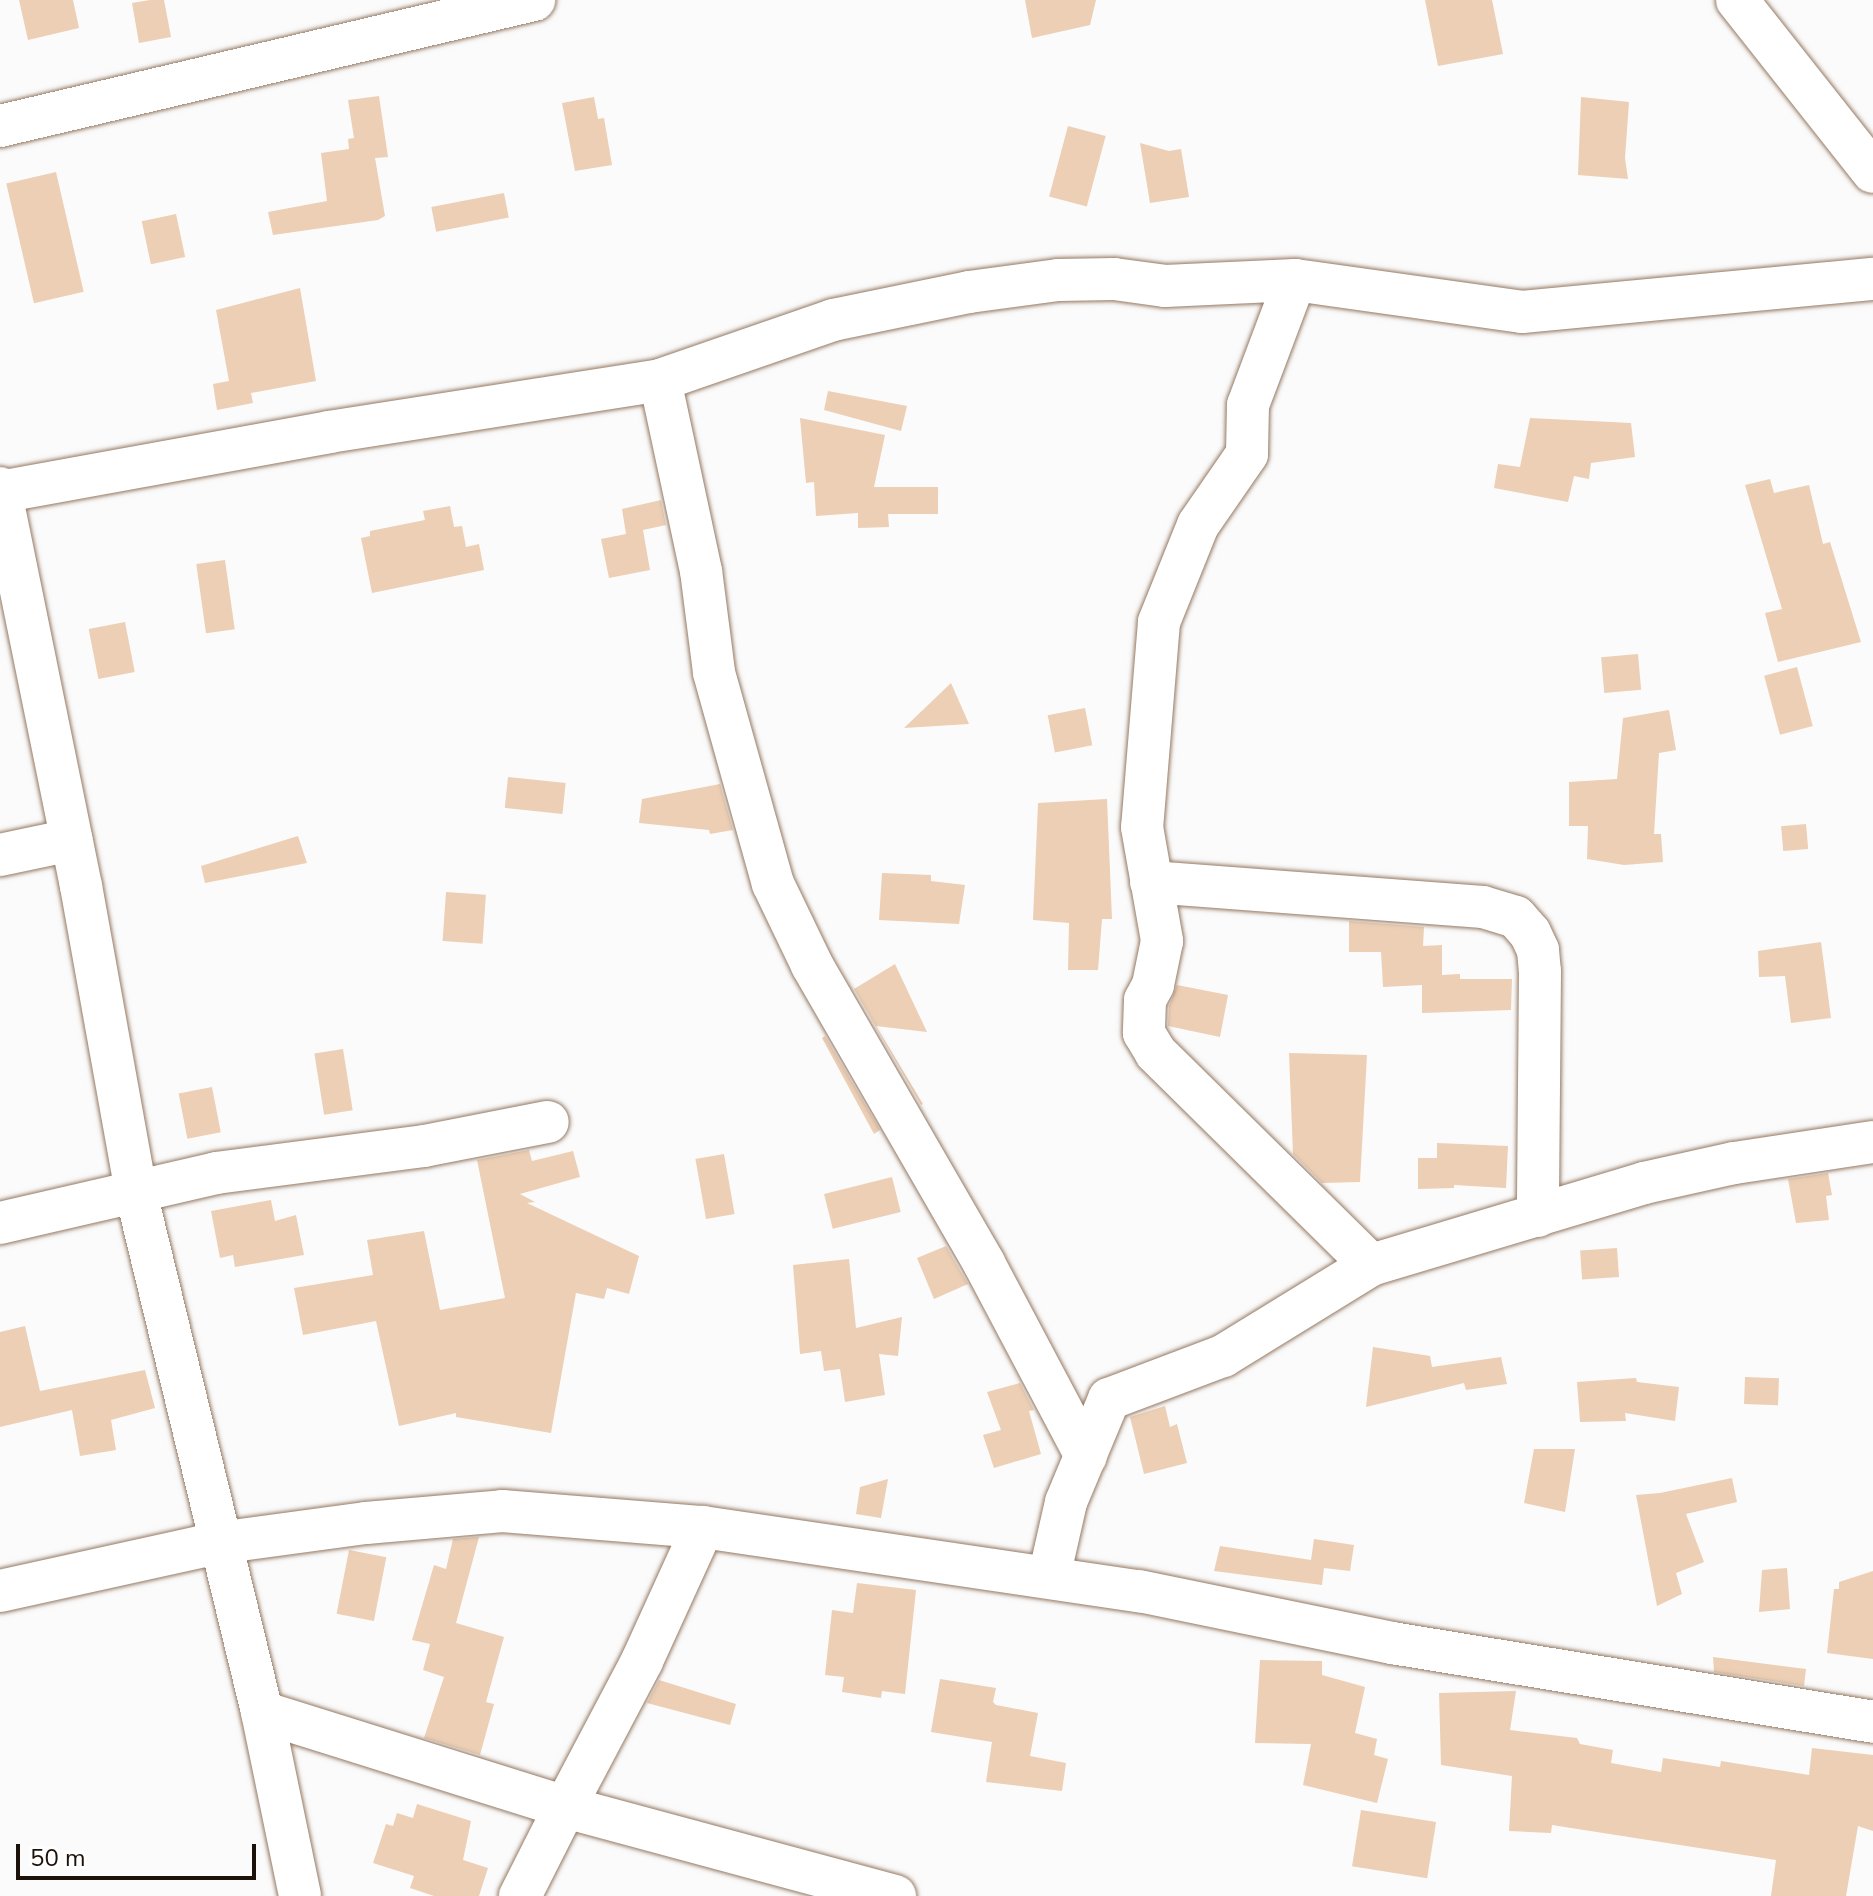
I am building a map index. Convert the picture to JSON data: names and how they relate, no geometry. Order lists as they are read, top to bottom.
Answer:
{
  "scale_bar": "50 m"
}
